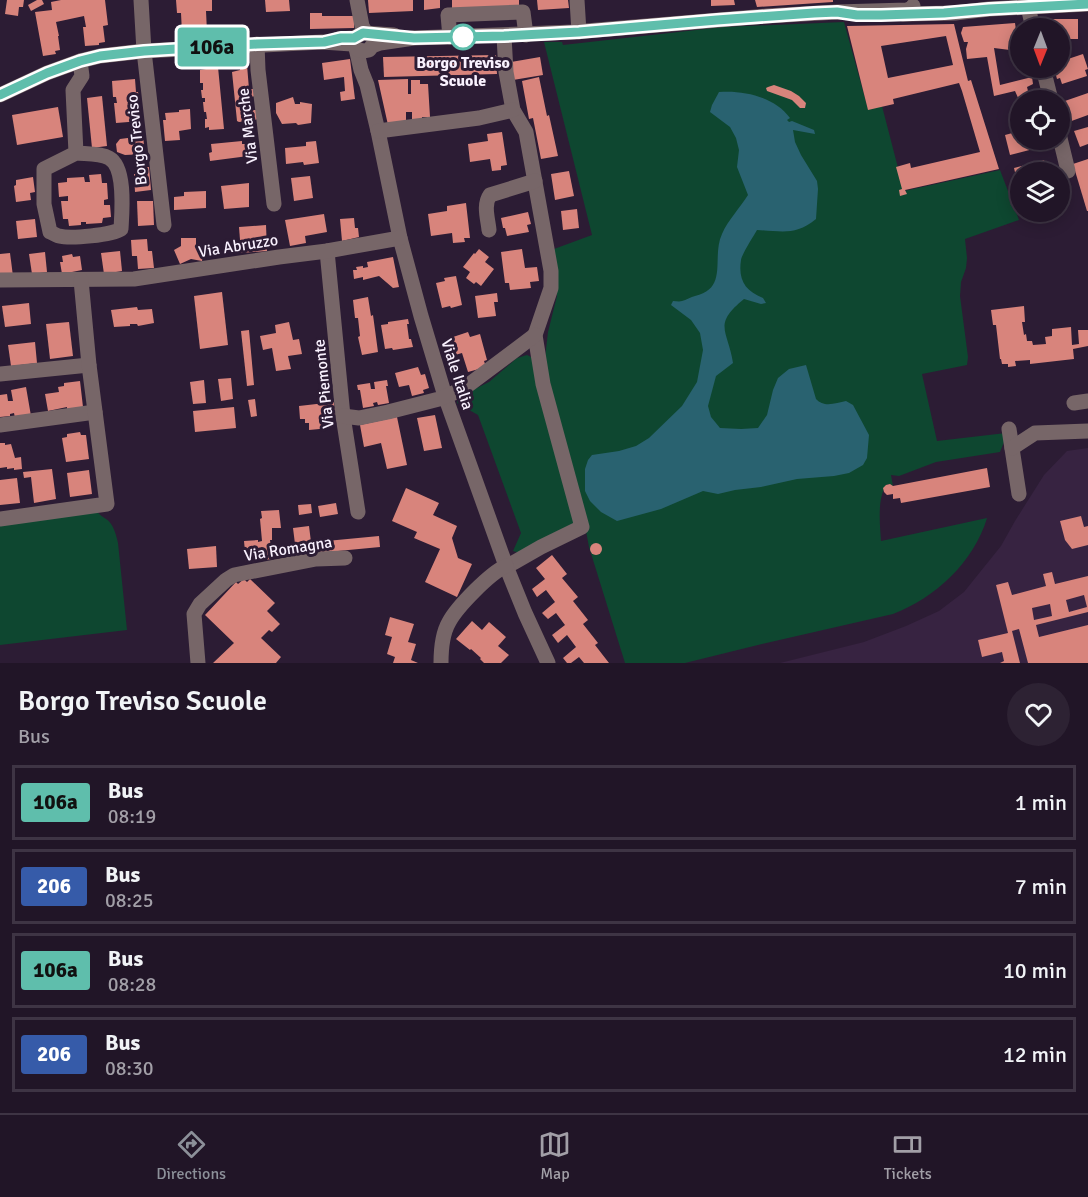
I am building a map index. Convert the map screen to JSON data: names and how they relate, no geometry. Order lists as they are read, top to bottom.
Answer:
{
  "streets": {
    "street": [
      "Via Marche",
      "Borgo Treviso",
      "Via Abruzzo",
      "Viale Italia",
      "Via Piemonte",
      "Via Romagna"
    ]
  },
  "crossings": [
    ["Via Abruzzo", "Viale Italia"],
    ["Via Abruzzo", "Via Piemonte"]
  ],
  "places": ["Borgo Treviso Scuole"],
  "lines": ["bus line 106a"],
  "north": "bottom",
  "page": {
    "on_map": "106a",
    "heading": ["Borgo Treviso Scuole", "Bus"],
    "list": [
      {
        "mark": "106a",
        "name": "Bus",
        "note": "08:19",
        "value": "1 min"
      },
      {
        "mark": "206",
        "name": "Bus",
        "note": "08:25",
        "value": "7 min"
      },
      {
        "mark": "106a",
        "name": "Bus",
        "note": "08:28",
        "value": "10 min"
      },
      {
        "mark": "206",
        "name": "Bus",
        "note": "08:30",
        "value": "12 min"
      }
    ],
    "tabs": ["Directions", "Map", "Tickets"]
  }
}
